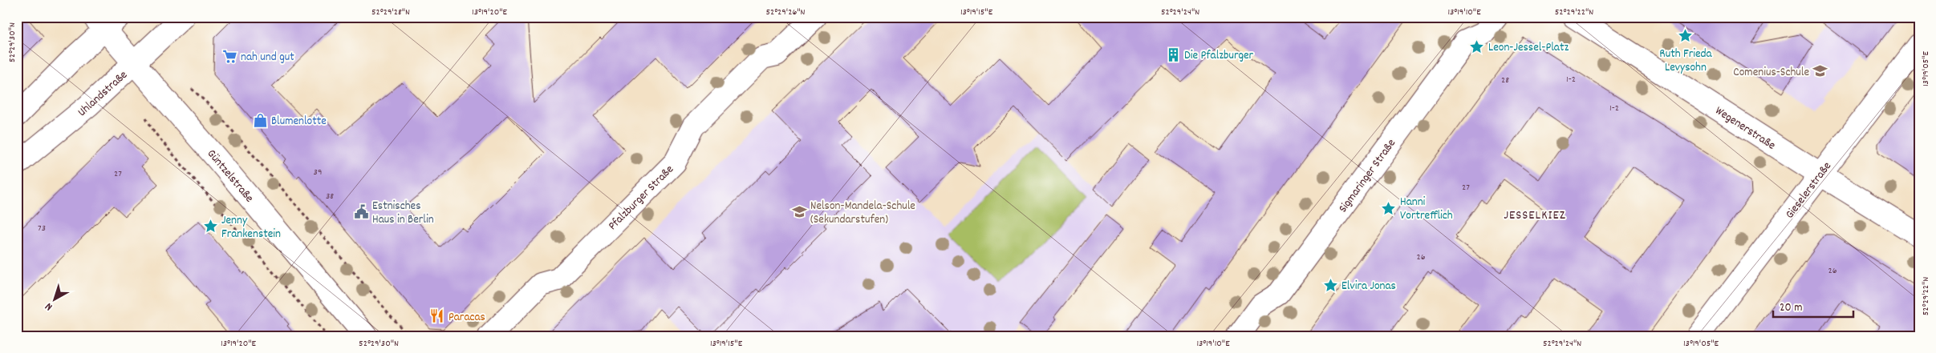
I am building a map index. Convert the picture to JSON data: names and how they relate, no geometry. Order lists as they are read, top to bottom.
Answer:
{
  "streets": {
    "street": [
      "Uhlandstraße",
      "Wegenerstraße",
      "Güntzelstraße",
      "Sigmaringer Straße",
      "Gieselerstraße",
      "Pfalzburger Straße"
    ]
  },
  "crossings": [
    ["Uhlandstraße", "Güntzelstraße"],
    ["Wegenerstraße", "Gieselerstraße"]
  ],
  "districts": ["JESSELKIEZ"],
  "places": {
    "place": [
      "Ruth Frieda Levysohn",
      "Leon-Jessel-Platz",
      "Hanni Vortrefflich",
      "Jenny Frankenstein",
      "Elvira Jonas"
    ],
    "building": ["Die Pfalzburger"],
    "supermarket": ["nah und gut"],
    "school or university": ["Comenius-Schule", "Nelson-Mandela-Schule (Sekundarstufen)"],
    "shop": ["Blumenlotte"],
    "public building": ["Estnisches Haus in Berlin"],
    "restaurant": ["Paracas"]
  },
  "house_numbers": [
    "1-2",
    "28",
    "1-2",
    "39",
    "27",
    "27",
    "38",
    "73",
    "26",
    "26"
  ],
  "scale_bar": "20 m",
  "north": "bottom left",
  "coordinates": [
    "52°29'28\"N",
    "13°19'20\"E",
    "52°29'26\"N",
    "13°19'15\"E",
    "52°29'24\"N",
    "13°19'10\"E",
    "52°29'22\"N",
    "52°29'30\"N",
    "13°19'05\"E"
  ]
}
